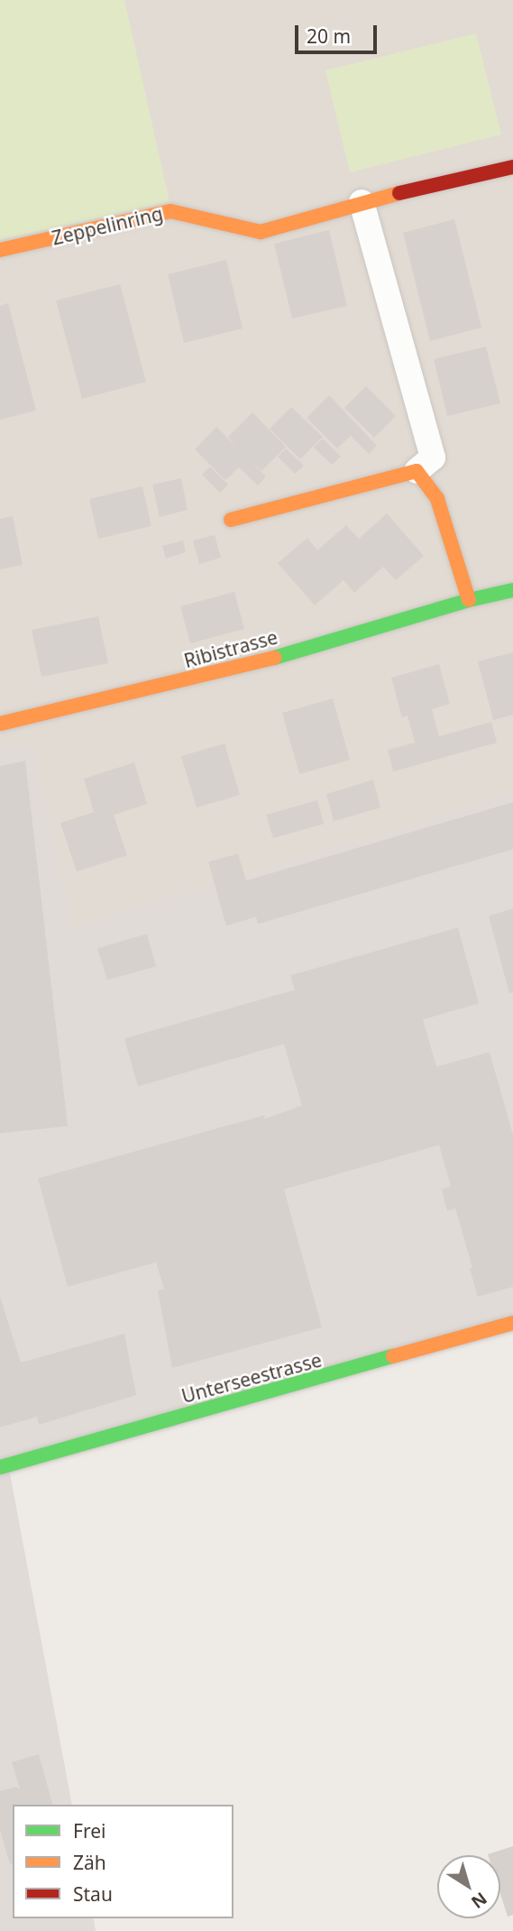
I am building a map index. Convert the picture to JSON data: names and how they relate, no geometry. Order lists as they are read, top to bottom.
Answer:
{
  "streets": {
    "street": ["Zeppelinring", "Ribistrasse", "Unterseestrasse"]
  },
  "legend": ["Frei", "Zäh", "Stau"],
  "scale_bar": "20 m",
  "north": "bottom right"
}
